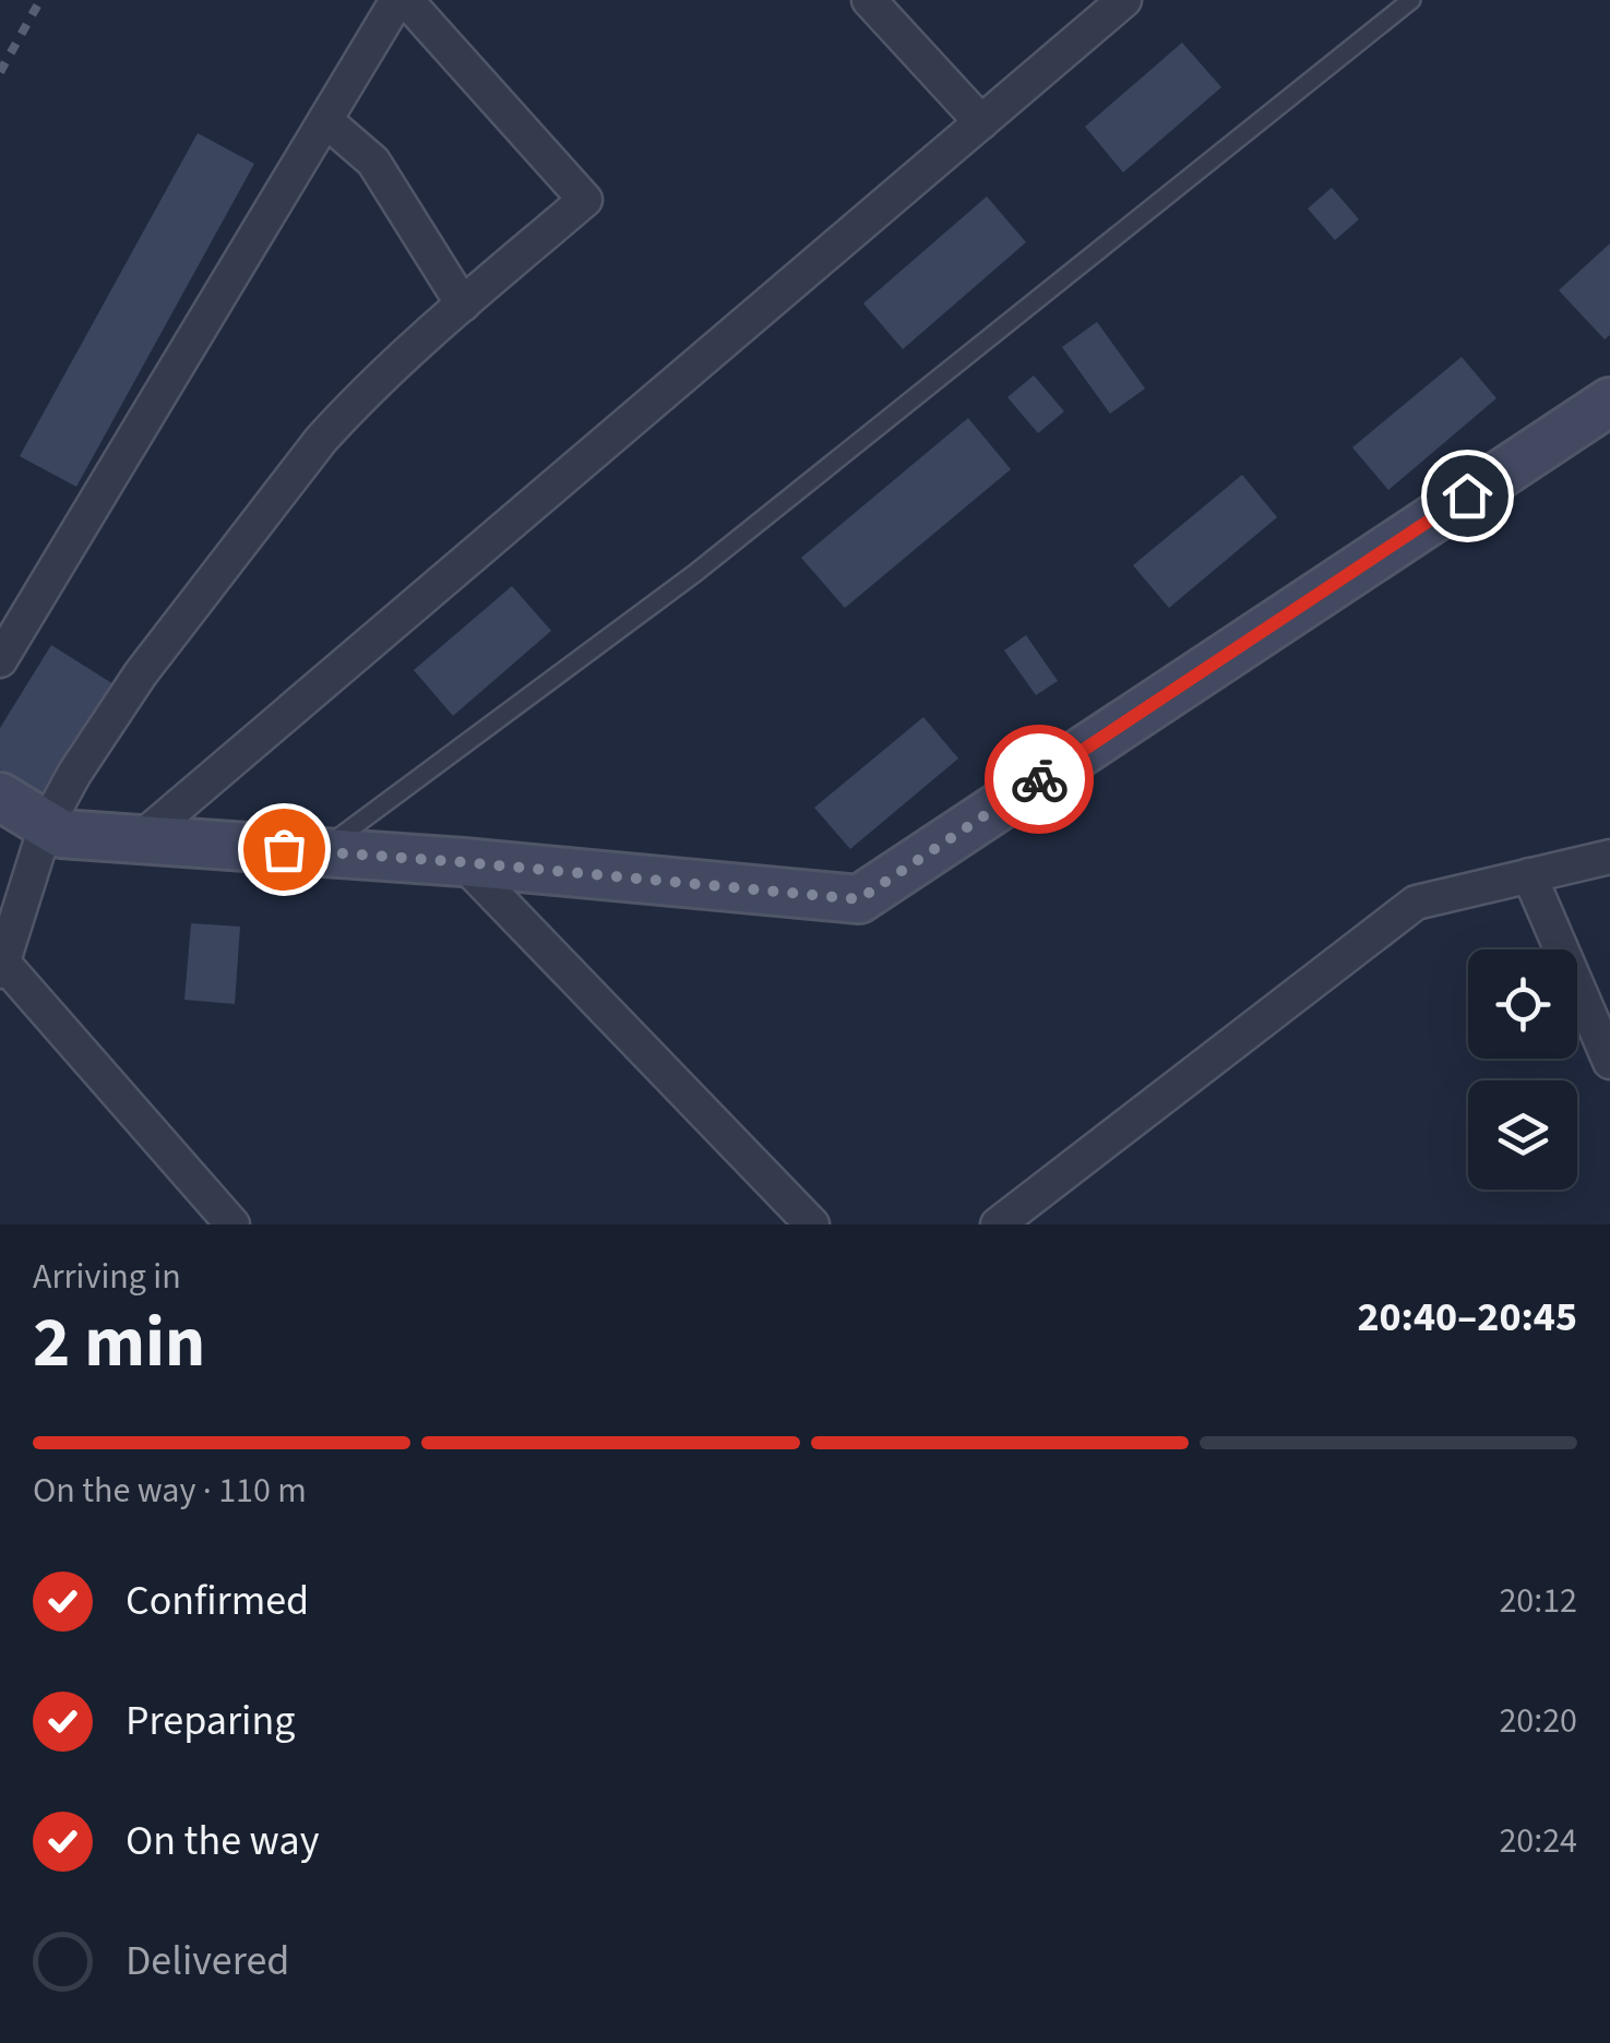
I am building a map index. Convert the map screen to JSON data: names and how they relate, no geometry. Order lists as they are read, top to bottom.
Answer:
{
  "page": {
    "heading": ["2 min", "Arriving in", "20:40–20:45"],
    "bar": "On the way · 110 m",
    "list": [
      ["Confirmed", "20:12"],
      ["Preparing", "20:20"],
      ["On the way", "20:24"],
      "Delivered"
    ]
  }
}
